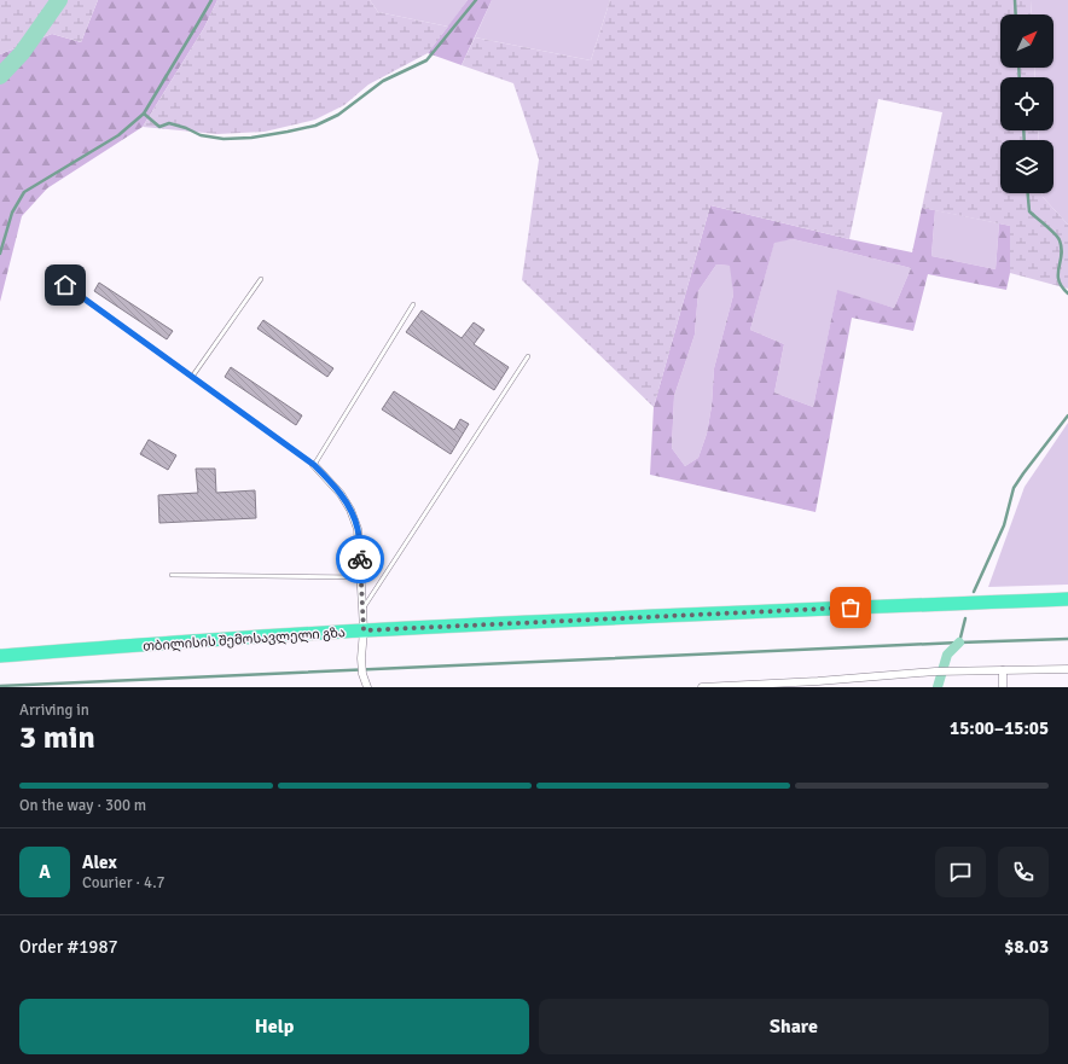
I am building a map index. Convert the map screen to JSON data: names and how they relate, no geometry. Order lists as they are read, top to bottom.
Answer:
{
  "streets": {
    "highway": ["თბილისის შემოსავლელი გზა"]
  },
  "north": "top right",
  "page": {
    "heading": ["3 min", "Arriving in", "15:00–15:05"],
    "panel": [
      "Alex",
      "Courier · 4.7",
      "Order #1987",
      "$8.03"
    ],
    "bar": "On the way · 300 m",
    "round": "A",
    "buttons": ["Help", "Share"]
  }
}
